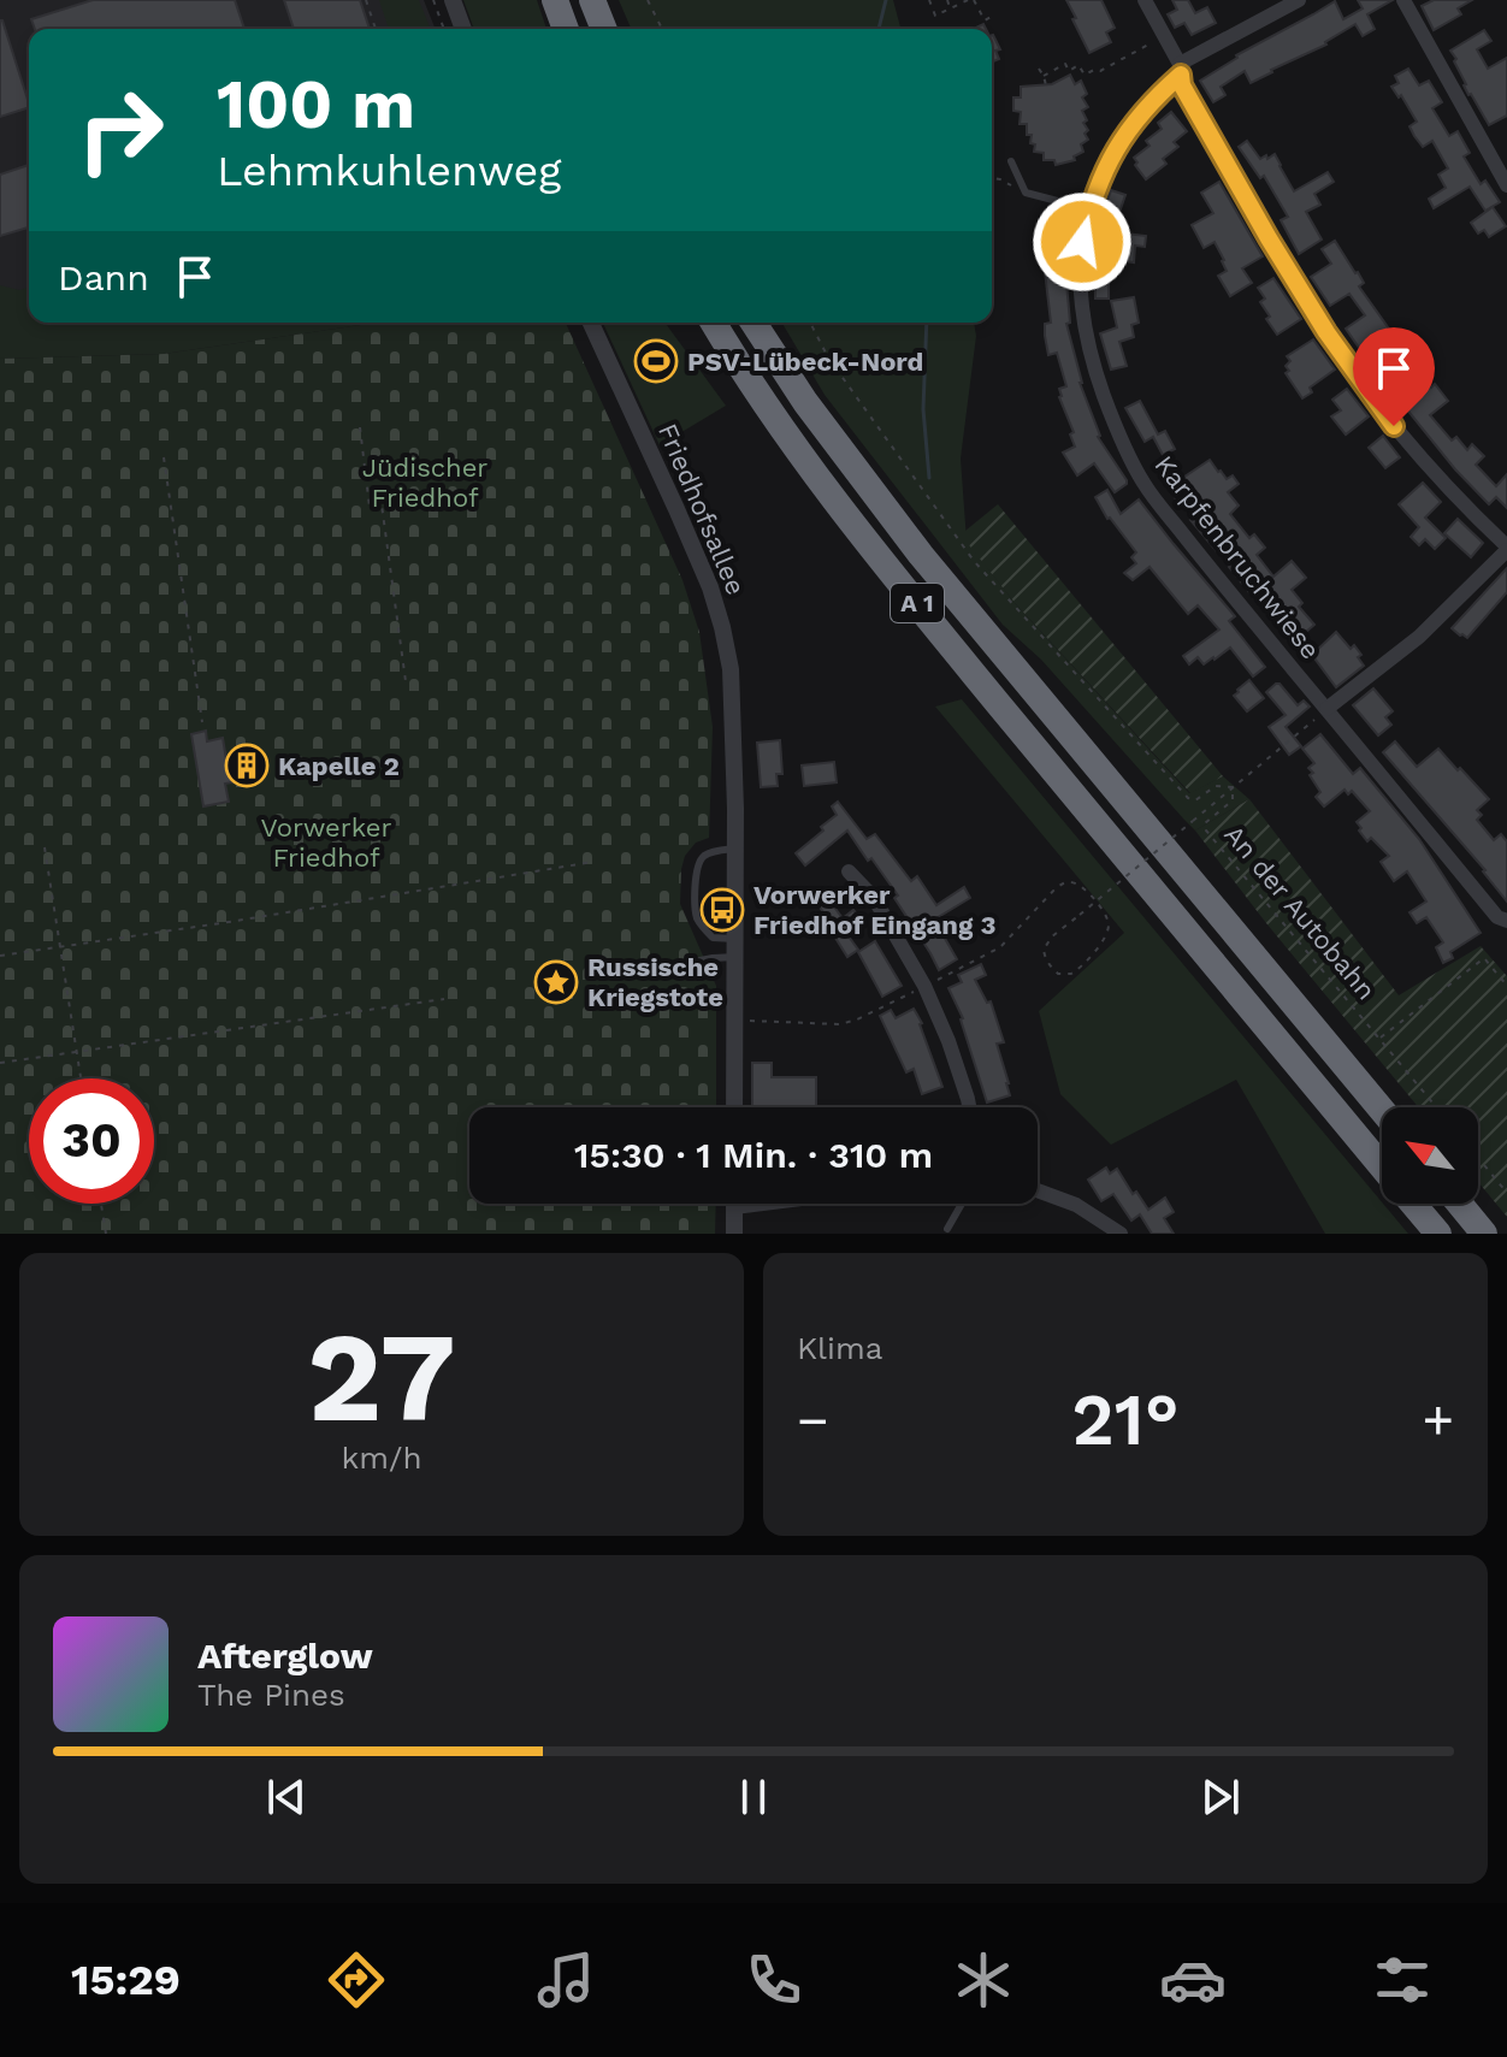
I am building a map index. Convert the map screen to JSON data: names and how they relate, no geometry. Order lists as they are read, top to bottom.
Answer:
{
  "streets": {
    "highway": ["A 1"],
    "street": ["Friedhofsallee", "Karpfenbruchwiese"],
    "path": ["An der Autobahn"]
  },
  "parks": ["Jüdischer Friedhof", "Vorwerker Friedhof"],
  "places": {
    "sports": ["PSV-Lübeck-Nord"],
    "building": ["Kapelle 2"],
    "bus stop": ["Vorwerker Friedhof Eingang 3"],
    "place": ["Russische Kriegstote"]
  },
  "north": "top left",
  "page": {
    "turn": ["100 m", "Lehmkuhlenweg"],
    "then": "Dann",
    "limit": "30",
    "trip": "15:30 · 1 Min. · 310 m",
    "tile": [
      ["27", "km/h"],
      "Klima"
    ],
    "heat": ["−", "21°", "+"],
    "song": ["Afterglow", "The Pines"],
    "tabs": "15:29"
  }
}
